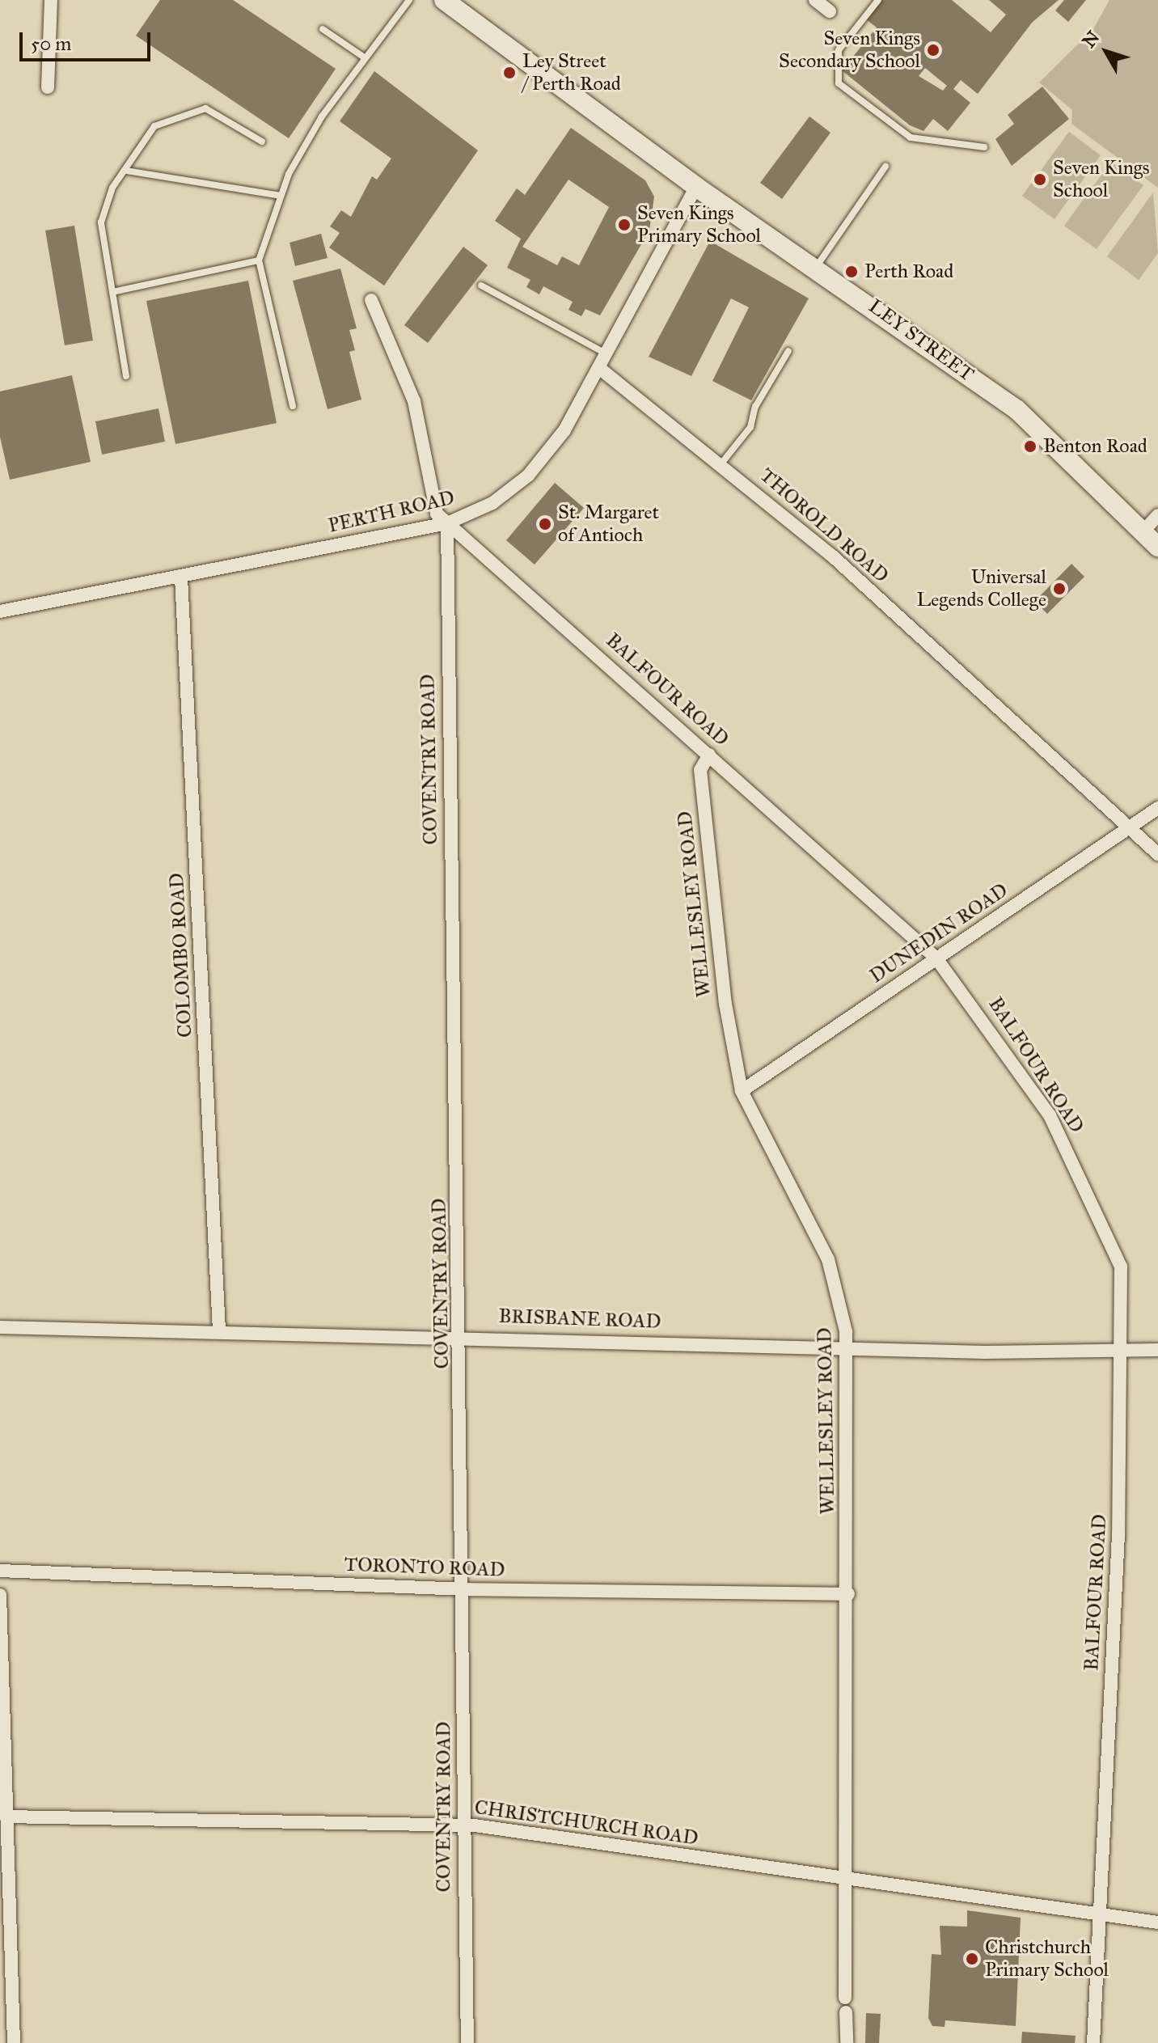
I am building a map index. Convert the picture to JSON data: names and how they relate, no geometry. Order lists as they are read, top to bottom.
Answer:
{
  "streets": {
    "street": [
      "LEY STREET",
      "PERTH ROAD",
      "THOROLD ROAD",
      "BALFOUR ROAD",
      "COVENTRY ROAD",
      "WELLESLEY ROAD",
      "DUNEDIN ROAD",
      "COLOMBO ROAD",
      "BRISBANE ROAD",
      "TORONTO ROAD",
      "CHRISTCHURCH ROAD"
    ]
  },
  "crossings": [
    ["LEY STREET", "PERTH ROAD"],
    ["PERTH ROAD", "THOROLD ROAD"],
    ["PERTH ROAD", "BALFOUR ROAD"],
    ["PERTH ROAD", "COVENTRY ROAD"],
    ["PERTH ROAD", "COLOMBO ROAD"],
    ["THOROLD ROAD", "DUNEDIN ROAD"],
    ["BALFOUR ROAD", "COVENTRY ROAD"],
    ["BALFOUR ROAD", "WELLESLEY ROAD"],
    ["BALFOUR ROAD", "DUNEDIN ROAD"],
    ["BALFOUR ROAD", "BRISBANE ROAD"],
    ["BALFOUR ROAD", "CHRISTCHURCH ROAD"],
    ["COVENTRY ROAD", "BRISBANE ROAD"],
    ["COVENTRY ROAD", "TORONTO ROAD"],
    ["COVENTRY ROAD", "CHRISTCHURCH ROAD"],
    ["WELLESLEY ROAD", "DUNEDIN ROAD"],
    ["WELLESLEY ROAD", "BRISBANE ROAD"],
    ["WELLESLEY ROAD", "TORONTO ROAD"],
    ["WELLESLEY ROAD", "CHRISTCHURCH ROAD"],
    ["COLOMBO ROAD", "BRISBANE ROAD"]
  ],
  "places": [
    "Seven Kings Secondary School",
    "Ley Street / Perth Road",
    "Seven Kings School",
    "Seven Kings Primary School",
    "Perth Road",
    "Benton Road",
    "St. Margaret of Antioch",
    "Universal Legends College",
    "Christchurch Primary School"
  ],
  "scale_bar": "50 m",
  "north": "top left"
}
